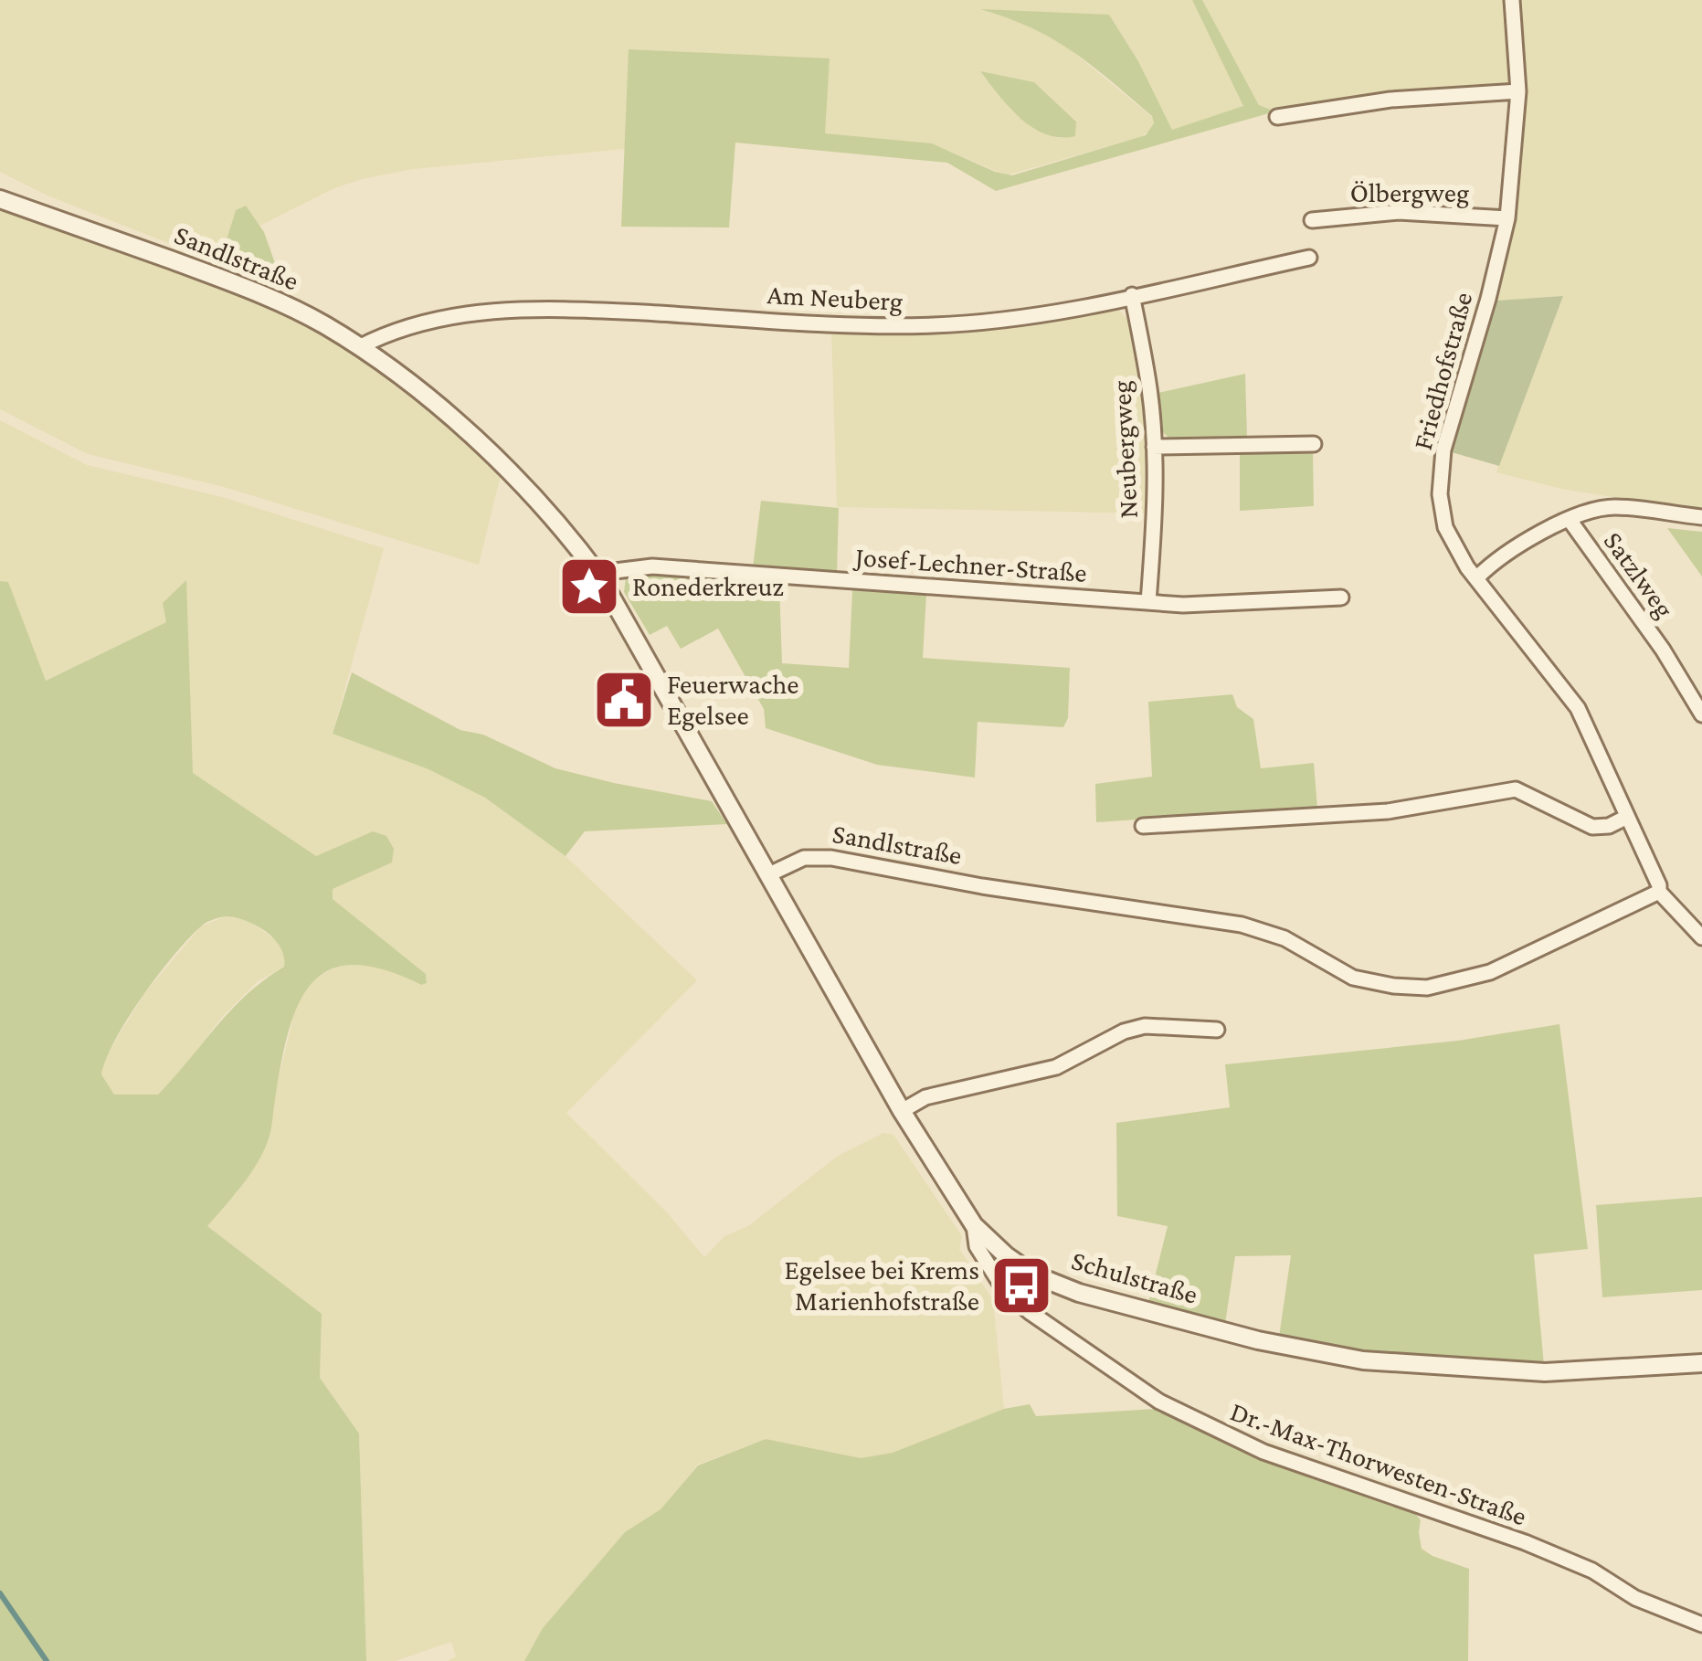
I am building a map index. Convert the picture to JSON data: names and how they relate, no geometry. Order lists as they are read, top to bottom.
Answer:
{
  "streets": {
    "street": [
      "Ölbergweg",
      "Sandlstraße",
      "Am Neuberg",
      "Friedhofstraße",
      "Neubergweg",
      "Josef-Lechner-Straße",
      "Satzlweg",
      "Schulstraße",
      "Dr.-Max-Thorwesten-Straße"
    ]
  },
  "crossings": [
    ["Ölbergweg", "Friedhofstraße"],
    ["Sandlstraße", "Am Neuberg"],
    ["Sandlstraße", "Friedhofstraße"],
    ["Sandlstraße", "Josef-Lechner-Straße"],
    ["Sandlstraße", "Schulstraße"],
    ["Am Neuberg", "Neubergweg"],
    ["Friedhofstraße", "Satzlweg"],
    ["Neubergweg", "Josef-Lechner-Straße"],
    ["Schulstraße", "Dr.-Max-Thorwesten-Straße"]
  ],
  "places": {
    "place": ["Ronederkreuz"],
    "public building": ["Feuerwache Egelsee"],
    "bus stop": ["Egelsee bei Krems Marienhofstraße"]
  }
}
